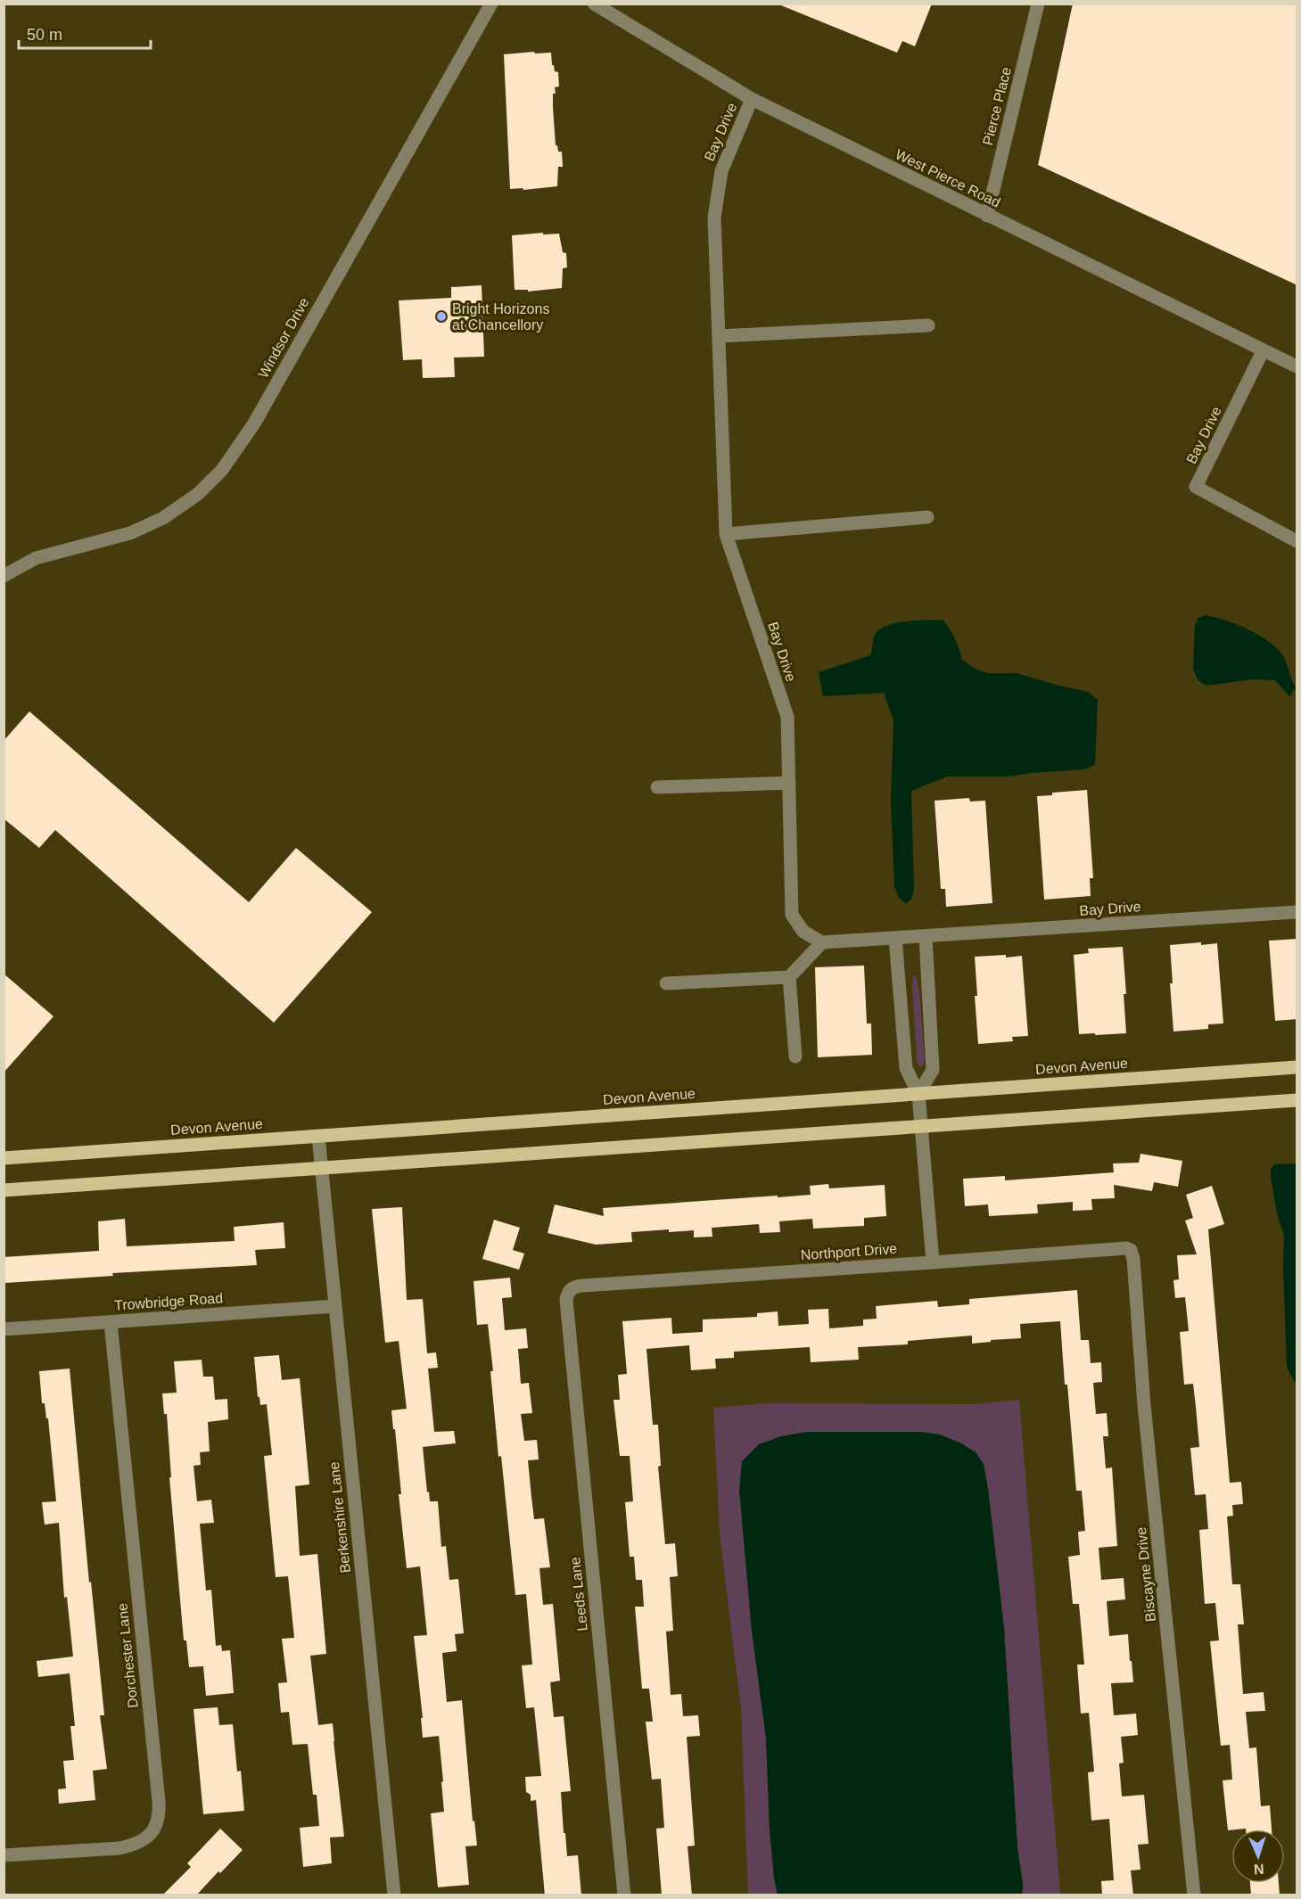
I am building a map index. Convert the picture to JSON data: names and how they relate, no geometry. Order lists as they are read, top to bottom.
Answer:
{
  "streets": {
    "main road": ["Devon Avenue"],
    "street": [
      "Pierce Place",
      "Bay Drive",
      "West Pierce Road",
      "Windsor Drive",
      "Northport Drive",
      "Trowbridge Road",
      "Berkenshire Lane",
      "Biscayne Drive",
      "Leeds Lane",
      "Dorchester Lane"
    ]
  },
  "crossings": [
    ["Pierce Place", "West Pierce Road"],
    ["Bay Drive", "West Pierce Road"],
    ["Devon Avenue", "Berkenshire Lane"],
    ["Northport Drive", "Biscayne Drive"],
    ["Northport Drive", "Leeds Lane"],
    ["Trowbridge Road", "Berkenshire Lane"],
    ["Trowbridge Road", "Dorchester Lane"]
  ],
  "places": ["Bright Horizons at Chancellory"],
  "scale_bar": "50 m",
  "north": "bottom"
}
